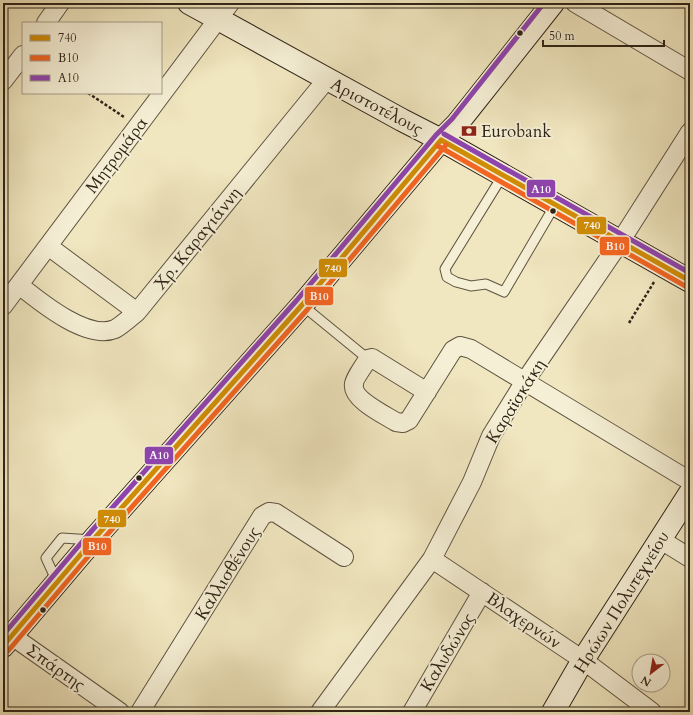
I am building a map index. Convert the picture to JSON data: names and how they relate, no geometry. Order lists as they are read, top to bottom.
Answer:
{
  "streets": {
    "main road": ["Αριστοτέλους", "Ηρώων Πολυτεχνείου"],
    "street": [
      "Μητρομάρα",
      "Χρ. Καραγιάννη",
      "Καραϊσκάκη",
      "Καλλισθένους",
      "Βλαχερνών",
      "Καλυδώνος",
      "Σπάρτης"
    ]
  },
  "crossings": [
    ["Αριστοτέλους", "Μητρομάρα"],
    ["Αριστοτέλους", "Χρ. Καραγιάννη"],
    ["Αριστοτέλους", "Καραϊσκάκη"],
    ["Μητρομάρα", "Χρ. Καραγιάννη"],
    ["Καραϊσκάκη", "Βλαχερνών"],
    ["Ηρώων Πολυτεχνείου", "Βλαχερνών"],
    ["Βλαχερνών", "Καλυδώνος"]
  ],
  "places": {
    "bank": ["Eurobank"]
  },
  "lines": ["transit line Α10", "transit line 740", "transit line Β10"],
  "legend": ["740", "Β10", "Α10"],
  "scale_bar": "50 m",
  "north": "bottom left"
}
